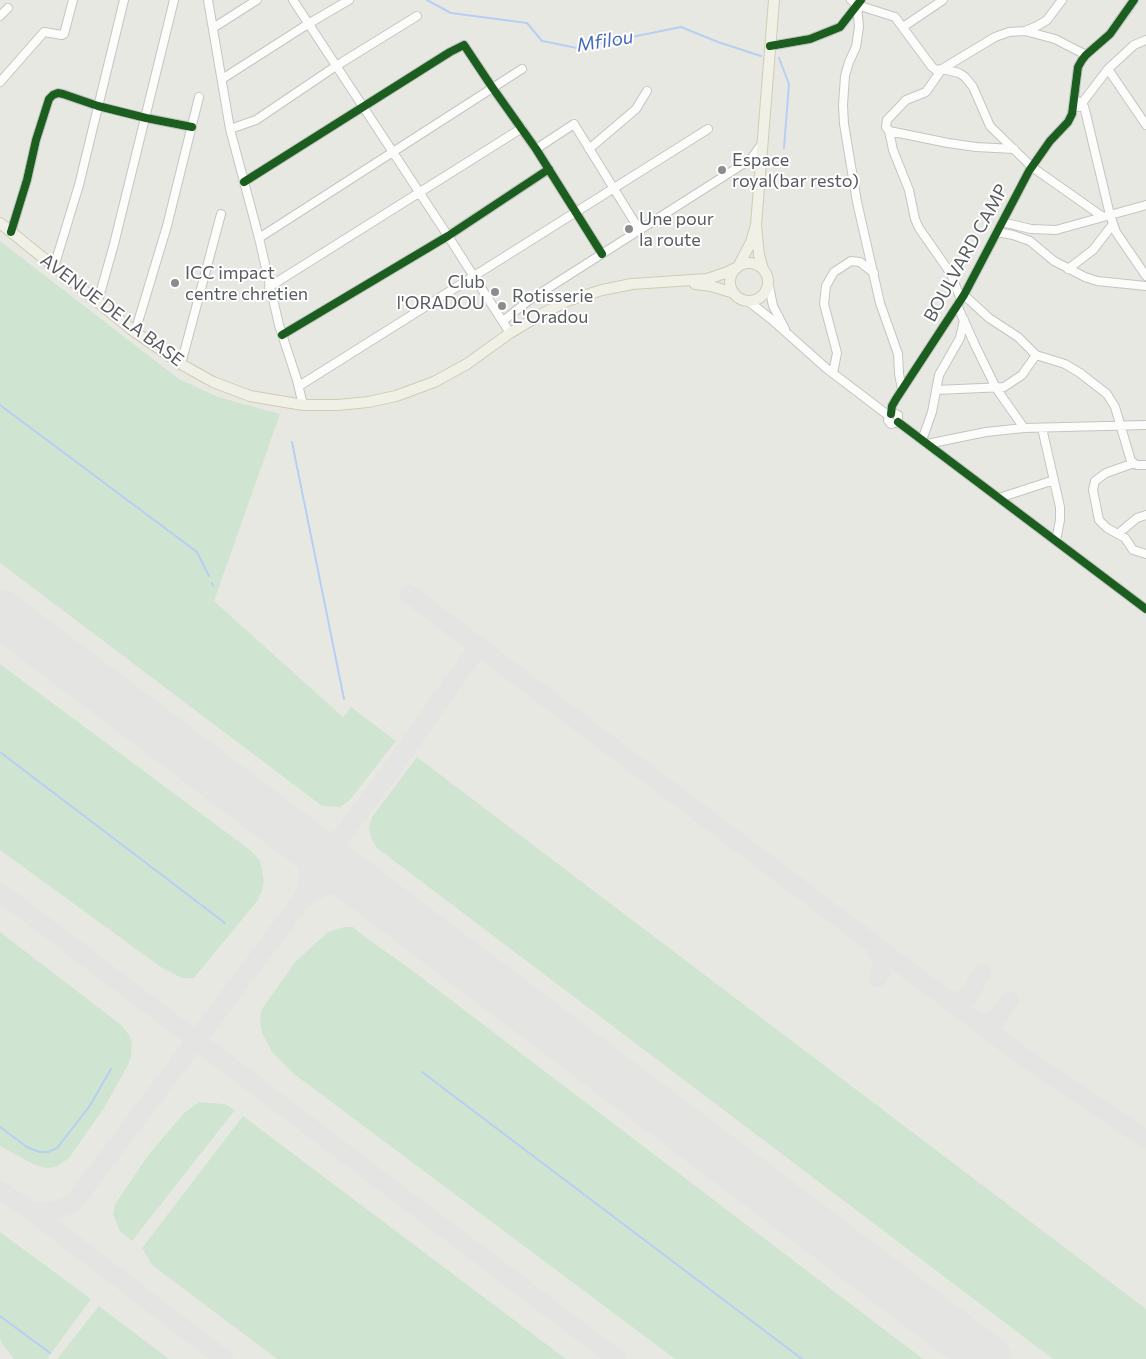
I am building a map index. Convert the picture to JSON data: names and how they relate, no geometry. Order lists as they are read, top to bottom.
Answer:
{
  "streets": {
    "main road": ["AVENUE DE LA BASE"],
    "street": ["BOULVARD CAMP"]
  },
  "water": ["Mfilou"],
  "places": [
    "Espace royal(bar resto)",
    "Une pour la route",
    "ICC impact centre chretien",
    "Club l'ORADOU",
    "Rotisserie L'Oradou"
  ]
}
